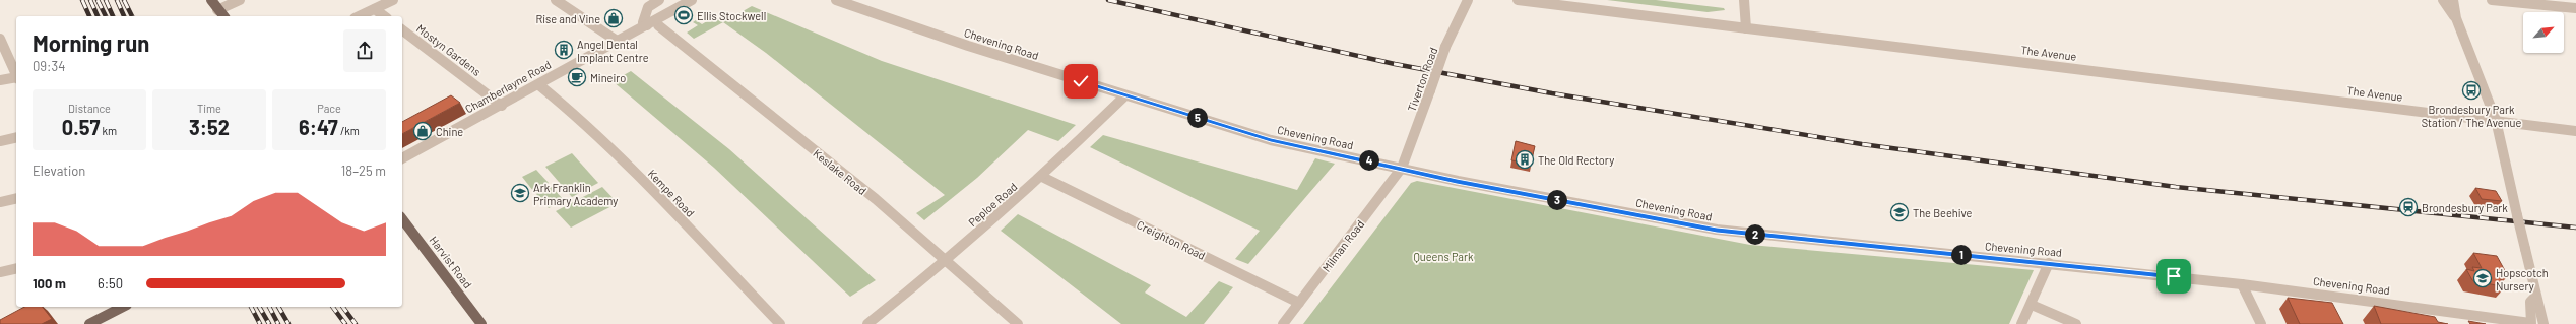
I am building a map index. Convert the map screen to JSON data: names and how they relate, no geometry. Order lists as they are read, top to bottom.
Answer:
{
  "streets": {
    "main road": ["Harvist Road"],
    "street": [
      "Chevening Road",
      "Mostyn Gardens",
      "The Avenue",
      "Tiverton Road",
      "Chamberlayne Road",
      "Keslake Road",
      "Kempe Road",
      "Peploe Road",
      "Creighton Road",
      "Milman Road"
    ]
  },
  "crossings": [
    ["Chevening Road", "Tiverton Road"],
    ["Chevening Road", "Peploe Road"],
    ["Chevening Road", "Milman Road"],
    ["Mostyn Gardens", "Chamberlayne Road"],
    ["Tiverton Road", "Milman Road"],
    ["Chamberlayne Road", "Kempe Road"],
    ["Keslake Road", "Peploe Road"],
    ["Peploe Road", "Creighton Road"],
    ["Creighton Road", "Milman Road"]
  ],
  "parks": ["Queens Park"],
  "places": {
    "sports": ["Ellis Stockwell"],
    "shop": ["Rise and Vine", "Chine"],
    "building": ["Angel Dental Implant Centre", "The Old Rectory"],
    "cafe": ["Mineiro"],
    "bus stop": ["Brondesbury Park Station / The Avenue"],
    "school or university": ["Ark Franklin Primary Academy", "The Beehive", "Hopscotch Nursery"],
    "station": ["Brondesbury Park"]
  },
  "north": "top right",
  "page": {
    "heading": ["Morning run", "09:34"],
    "stats": [
      ["Distance", "0.57 km"],
      ["Time", "3:52"],
      ["Pace", "6:47 /km"]
    ],
    "pins": [
      "5",
      "4",
      "3",
      "2",
      "1"
    ],
    "chart": ["Elevation", "18–25 m"],
    "list": [
      {
        "name": "100 m",
        "note": "6:50"
      }
    ]
  }
}
